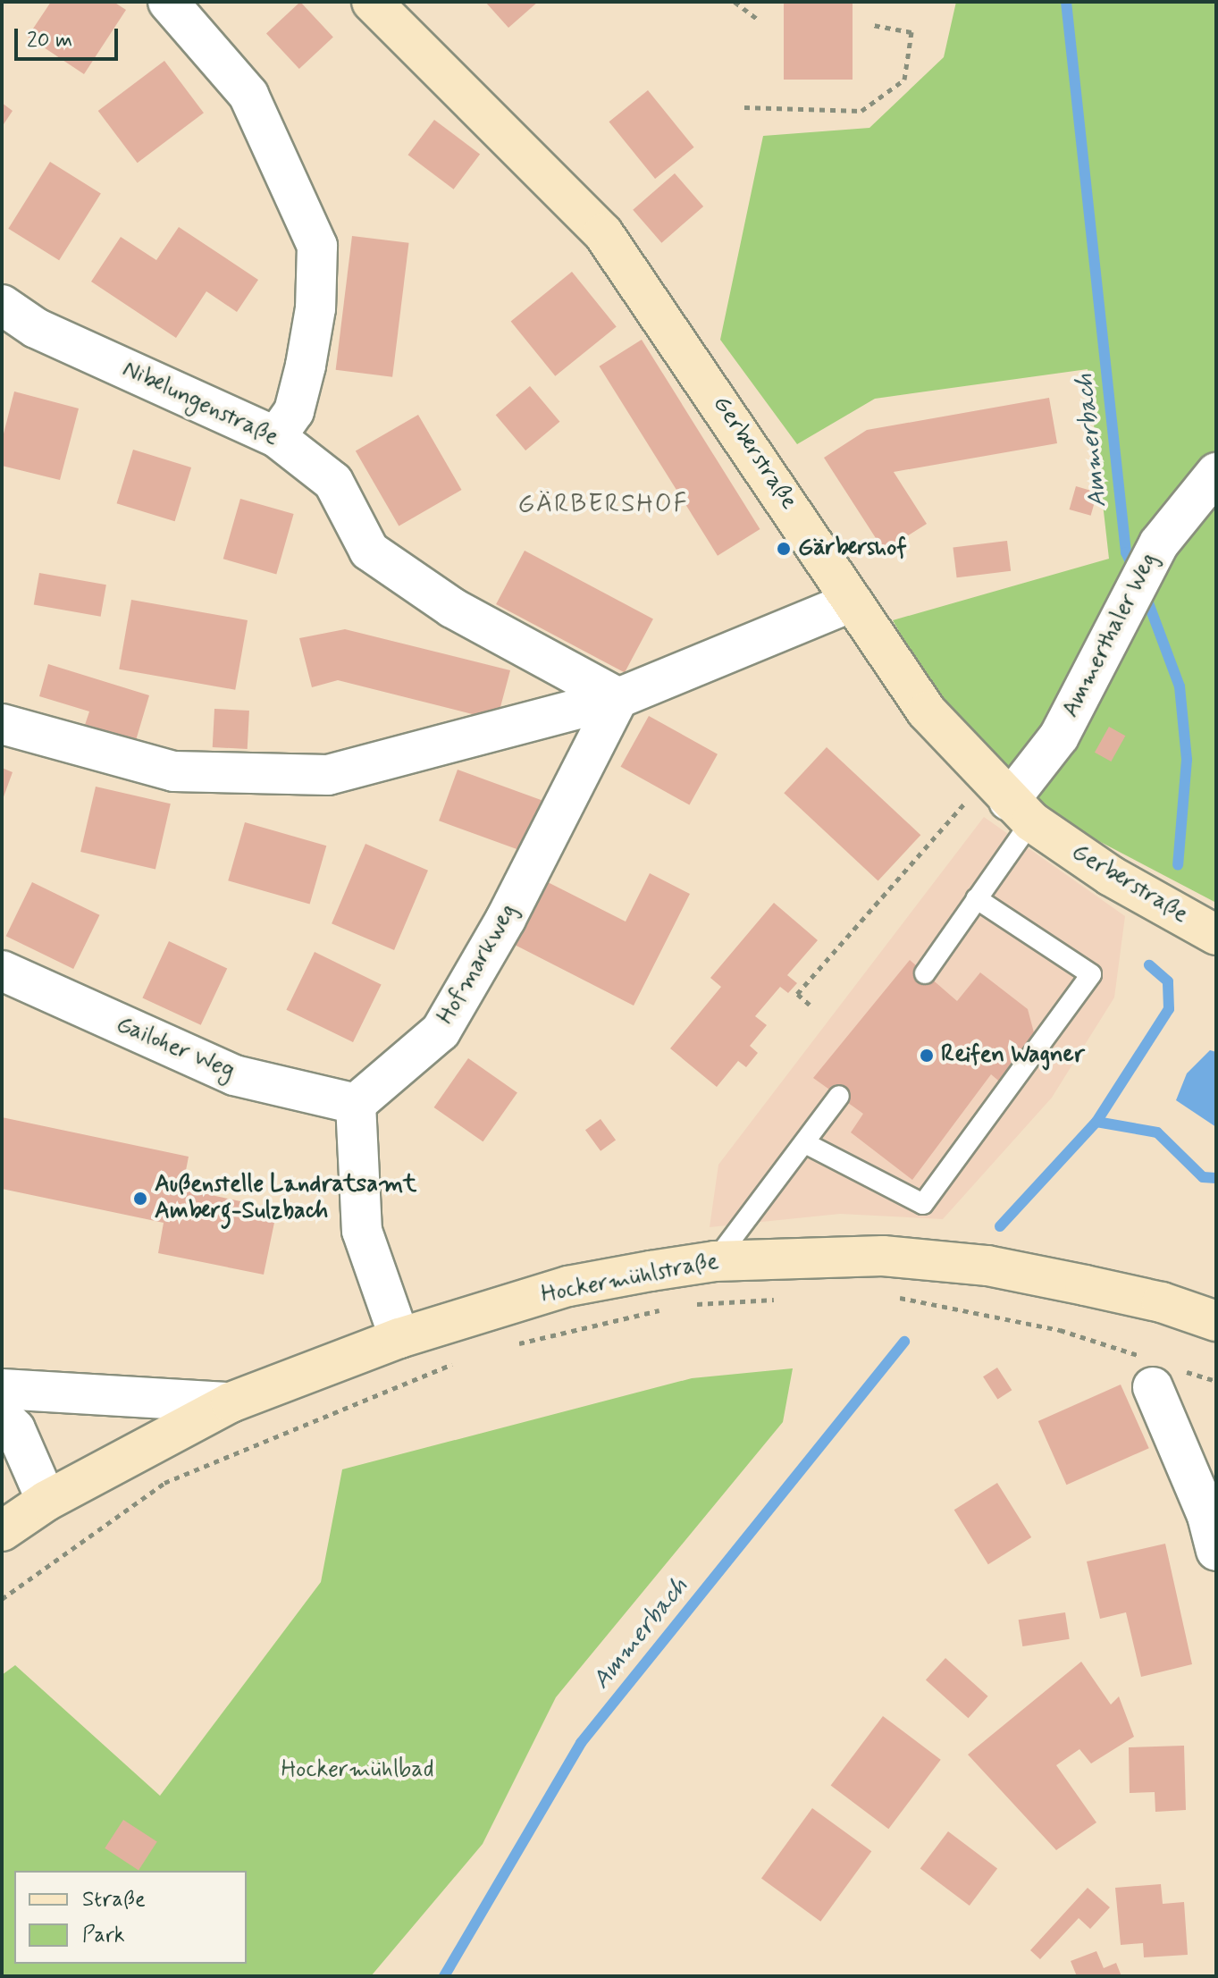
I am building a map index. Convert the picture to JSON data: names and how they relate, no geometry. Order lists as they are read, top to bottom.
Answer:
{
  "streets": {
    "main road": ["Gerberstraße", "Hockermühlstraße"],
    "street": [
      "Nibelungenstraße",
      "Ammerthaler Weg",
      "Hofmarkweg",
      "Gailoher Weg"
    ]
  },
  "crossings": [
    ["Nibelungenstraße", "Hofmarkweg"],
    ["Gerberstraße", "Ammerthaler Weg"],
    ["Hofmarkweg", "Gailoher Weg"]
  ],
  "districts": ["GÄRBERSHOF"],
  "water": ["Ammerbach"],
  "parks": ["Hockermühlbad"],
  "places": ["Gärbershof", "Reifen Wagner", "Außenstelle Landratsamt Amberg-Sulzbach"],
  "legend": ["Straße", "Park"],
  "scale_bar": "20 m"
}
